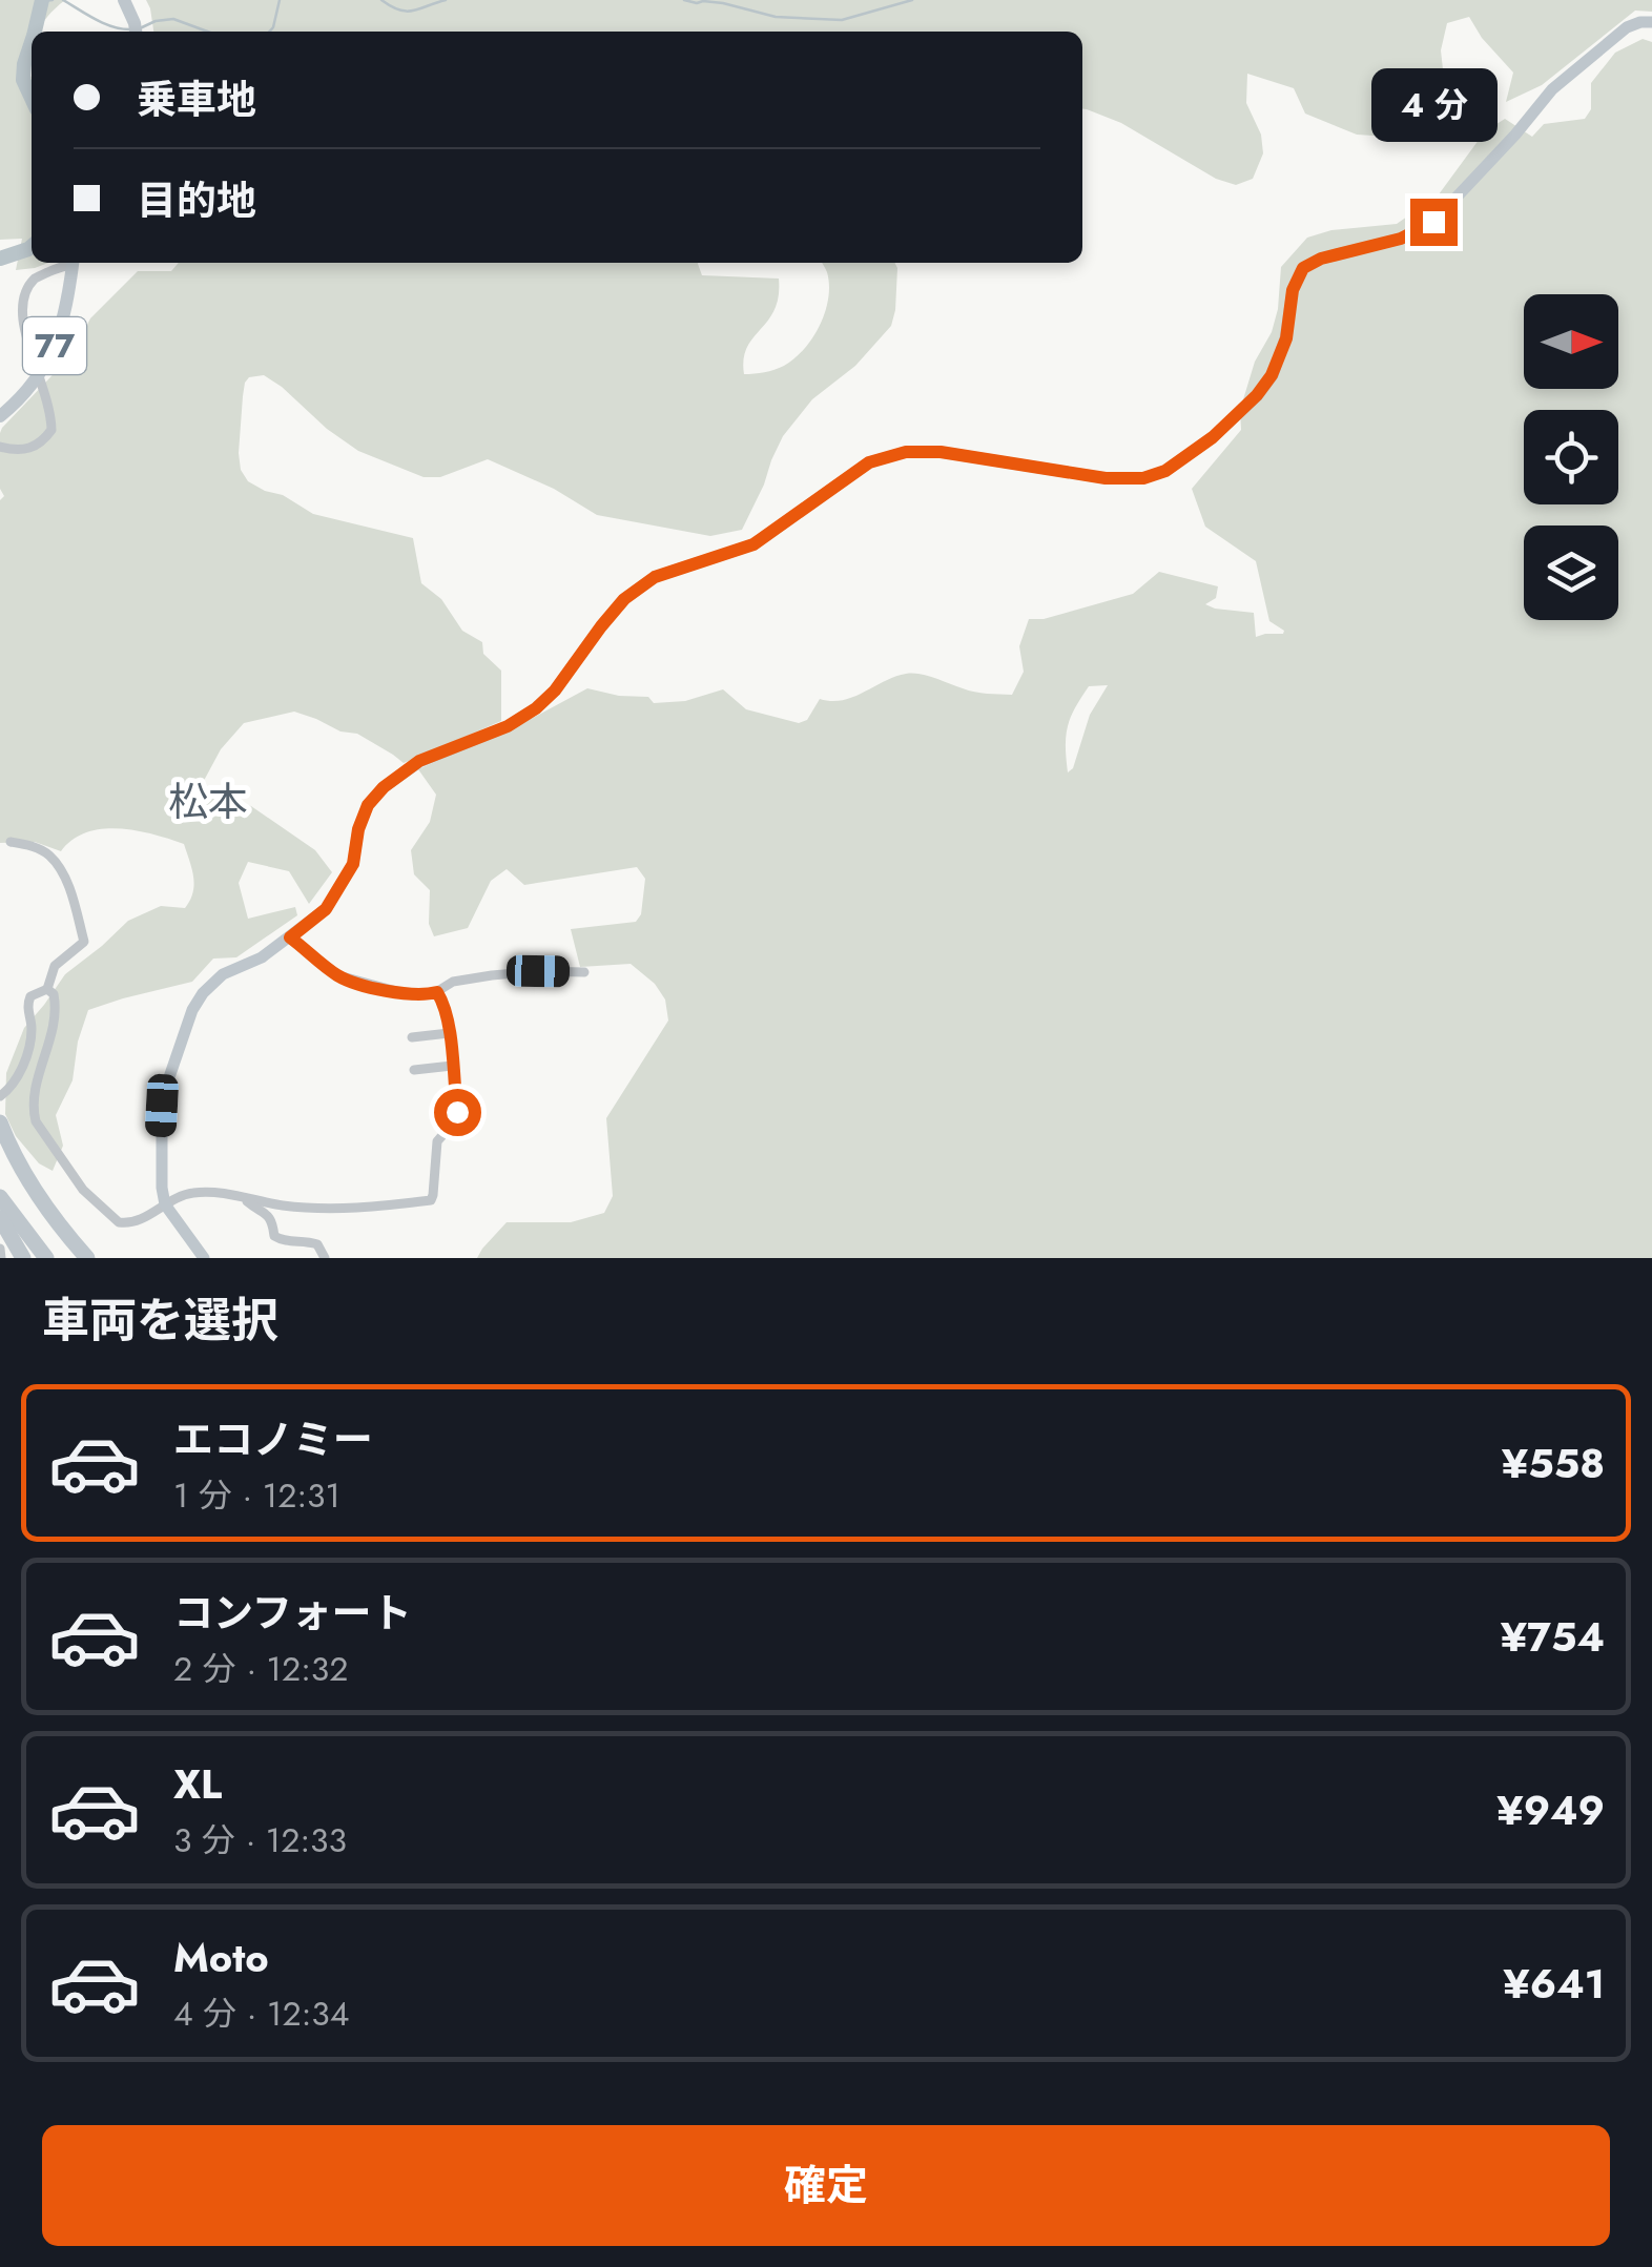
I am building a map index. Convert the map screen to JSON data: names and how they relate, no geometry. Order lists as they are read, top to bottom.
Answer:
{
  "streets": {
    "main road": ["77"]
  },
  "districts": ["松本"],
  "north": "right",
  "page": {
    "banner": ["乗車地", "目的地"],
    "bubble": "4 分",
    "heading": "車両を選択",
    "list": [
      {
        "name": "エコノミー",
        "note": "1 分 · 12:31",
        "value": "¥558"
      },
      {
        "name": "コンフォート",
        "note": "2 分 · 12:32",
        "value": "¥754"
      },
      {
        "name": "XL",
        "note": "3 分 · 12:33",
        "value": "¥949"
      },
      {
        "name": "Moto",
        "note": "4 分 · 12:34",
        "value": "¥641"
      }
    ],
    "buttons": "確定"
  }
}
